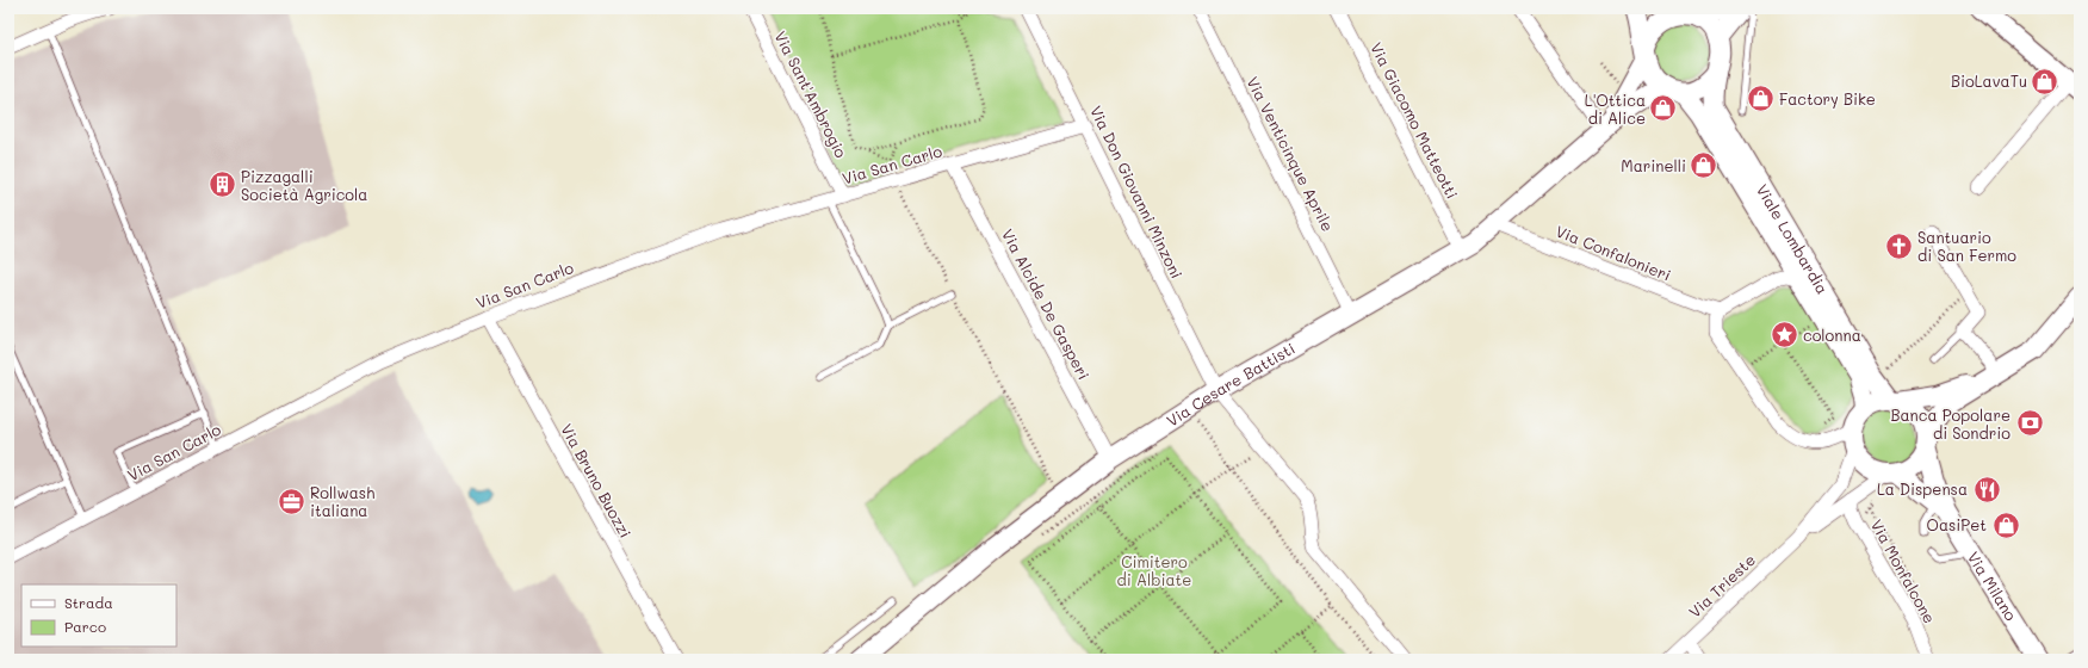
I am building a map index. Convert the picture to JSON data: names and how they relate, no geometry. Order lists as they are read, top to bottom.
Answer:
{
  "streets": {
    "street": [
      "Via Sant'Ambrogio",
      "Via Giacomo Matteotti",
      "Via Venticinque Aprile",
      "Via San Carlo",
      "Via Don Giovanni Minzoni",
      "Viale Lombardia",
      "Via Confalonieri",
      "Via Alcide De Gasperi",
      "Via Cesare Battisti",
      "Via Bruno Buozzi",
      "Via Monfalcone",
      "Via Trieste",
      "Via Milano"
    ]
  },
  "crossings": [
    ["Via Sant'Ambrogio", "Via San Carlo"],
    ["Via Giacomo Matteotti", "Via Cesare Battisti"],
    ["Via Venticinque Aprile", "Via Cesare Battisti"],
    ["Via San Carlo", "Via Don Giovanni Minzoni"],
    ["Via San Carlo", "Via Alcide De Gasperi"],
    ["Via San Carlo", "Via Bruno Buozzi"],
    ["Via Don Giovanni Minzoni", "Via Cesare Battisti"],
    ["Viale Lombardia", "Via Cesare Battisti"],
    ["Viale Lombardia", "Via Trieste"],
    ["Viale Lombardia", "Via Milano"],
    ["Via Confalonieri", "Via Cesare Battisti"],
    ["Via Alcide De Gasperi", "Via Cesare Battisti"],
    ["Via Monfalcone", "Via Trieste"],
    ["Via Trieste", "Via Milano"]
  ],
  "parks": ["Cimitero di Albiate"],
  "places": {
    "shop": [
      "BioLavaTu",
      "Factory Bike",
      "L'Ottica di Alice",
      "Marinelli",
      "OasiPet"
    ],
    "building": ["Pizzagalli Società Agricola"],
    "church": ["Santuario di San Fermo"],
    "place": ["colonna"],
    "bank": ["Banca Popolare di Sondrio"],
    "restaurant": ["La Dispensa"],
    "office": ["Rollwash italiana"]
  },
  "legend": ["Strada", "Parco"]
}
